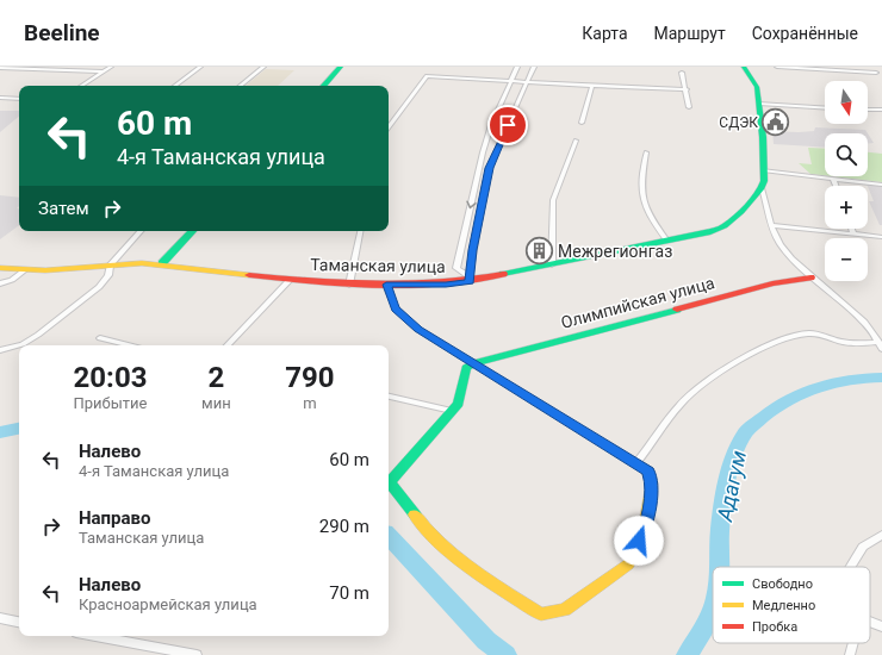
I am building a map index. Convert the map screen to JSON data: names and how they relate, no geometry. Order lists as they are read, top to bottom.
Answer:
{
  "streets": {
    "main road": ["Таманская улица", "Олимпийская улица"]
  },
  "water": ["Адагум"],
  "places": {
    "public building": ["СДЭК"],
    "building": ["Межрегионгаз"]
  },
  "legend": ["Свободно", "Медленно", "Пробка"],
  "north": "bottom",
  "page": {
    "header": "Beeline",
    "nav": ["Карта", "Маршрут", "Сохранённые"],
    "map_buttons": ["+", "−"],
    "turn": ["60 m", "4-я Таманская улица"],
    "then": "Затем",
    "eta": [
      "20:03",
      "Прибытие",
      "2",
      "мин",
      "790",
      "m"
    ],
    "list": [
      {
        "name": "Налево",
        "note": "4-я Таманская улица",
        "value": "60 m"
      },
      {
        "name": "Направо",
        "note": "Таманская улица",
        "value": "290 m"
      },
      {
        "name": "Налево",
        "note": "Красноармейская улица",
        "value": "70 m"
      }
    ]
  }
}
